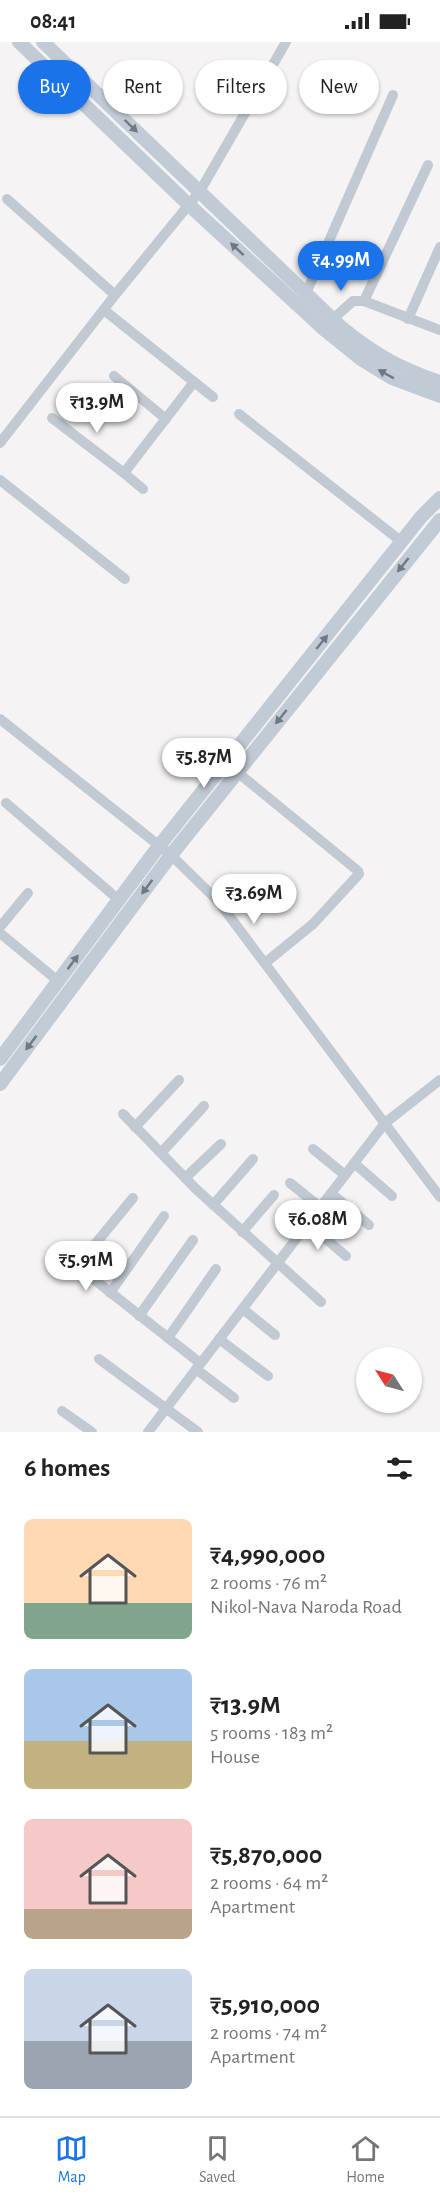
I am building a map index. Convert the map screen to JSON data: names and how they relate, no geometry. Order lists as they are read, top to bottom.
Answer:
{
  "north": "top left",
  "page": {
    "status": "08:41",
    "chip": [
      "Buy",
      "Rent",
      "Filters",
      "New"
    ],
    "price": [
      "₹4.99M",
      "₹13.9M",
      "₹5.87M",
      "₹3.69M",
      "₹6.08M",
      "₹5.91M"
    ],
    "heading": "6 homes",
    "list": [
      {
        "name": "₹4,990,000",
        "note": "2 rooms · 76 m² · Nikol-Nava Naroda Road"
      },
      {
        "name": "₹13.9M",
        "note": "5 rooms · 183 m² · House"
      },
      {
        "name": "₹5,870,000",
        "note": "2 rooms · 64 m² · Apartment"
      },
      {
        "name": "₹5,910,000",
        "note": "2 rooms · 74 m² · Apartment"
      }
    ],
    "tabs": ["Map", "Saved", "Home"]
  }
}
